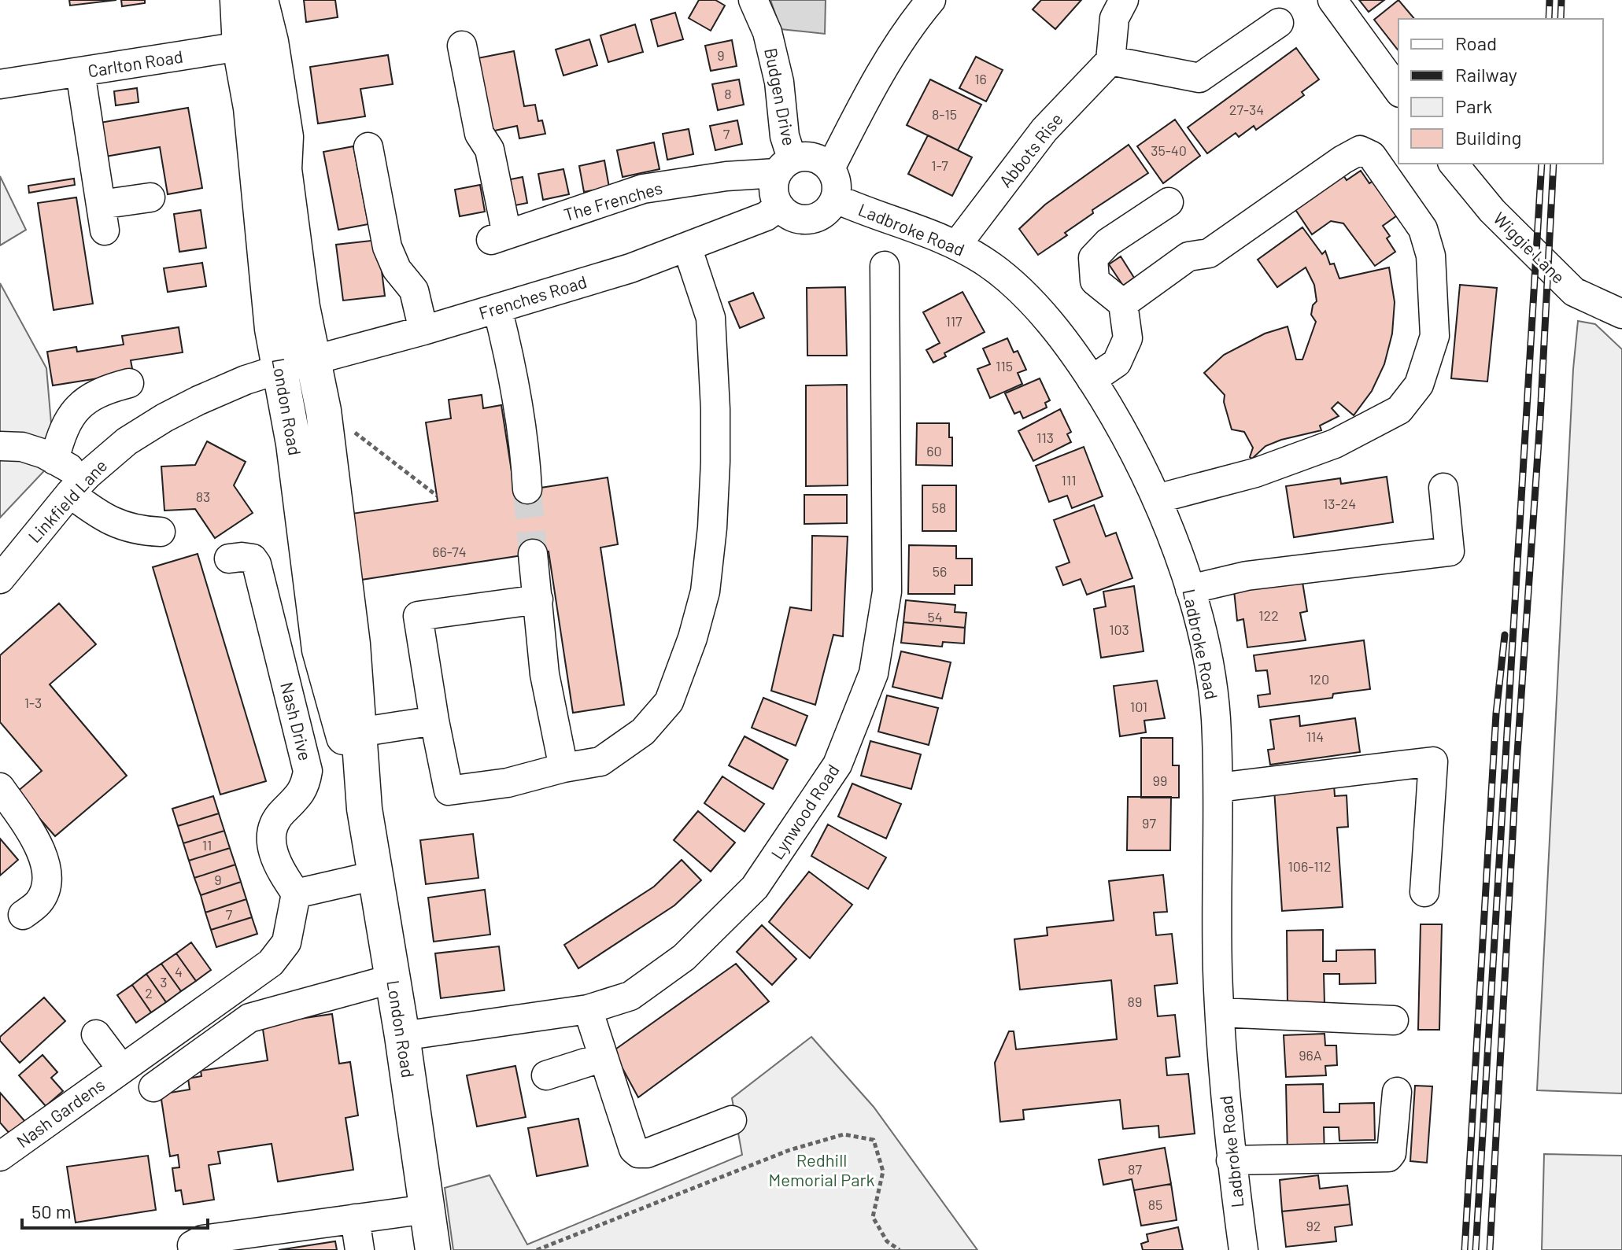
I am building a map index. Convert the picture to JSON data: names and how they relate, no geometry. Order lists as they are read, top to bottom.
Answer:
{
  "streets": {
    "main road": ["London Road"],
    "street": [
      "Carlton Road",
      "Budgen Drive",
      "Abbots Rise",
      "The Frenches",
      "Ladbroke Road",
      "Wiggie Lane",
      "Frenches Road",
      "Linkfield Lane",
      "Nash Drive",
      "Lynwood Road",
      "Nash Gardens"
    ]
  },
  "crossings": [
    ["Carlton Road", "London Road"],
    ["Budgen Drive", "The Frenches"],
    ["Budgen Drive", "Ladbroke Road"],
    ["Budgen Drive", "Frenches Road"],
    ["Abbots Rise", "Ladbroke Road"],
    ["The Frenches", "Ladbroke Road"],
    ["The Frenches", "Frenches Road"],
    ["Ladbroke Road", "Frenches Road"],
    ["Frenches Road", "London Road"],
    ["Frenches Road", "Linkfield Lane"],
    ["London Road", "Linkfield Lane"],
    ["London Road", "Lynwood Road"],
    ["Nash Drive", "Nash Gardens"]
  ],
  "parks": ["Redhill Memorial Park"],
  "house_numbers": [
    "9",
    "16",
    "8",
    "27-34",
    "8-15",
    "7",
    "35-40",
    "1-7",
    "117",
    "115",
    "113",
    "60",
    "111",
    "83",
    "13-24",
    "58",
    "66-74",
    "56",
    "122",
    "54",
    "103",
    "120",
    "1-3",
    "101",
    "114",
    "99",
    "97",
    "11",
    "106-112",
    "9",
    "7",
    "4",
    "3",
    "2",
    "89",
    "96A",
    "87",
    "85",
    "92"
  ],
  "legend": [
    "Road",
    "Railway",
    "Park",
    "Building"
  ],
  "scale_bar": "50 m"
}
